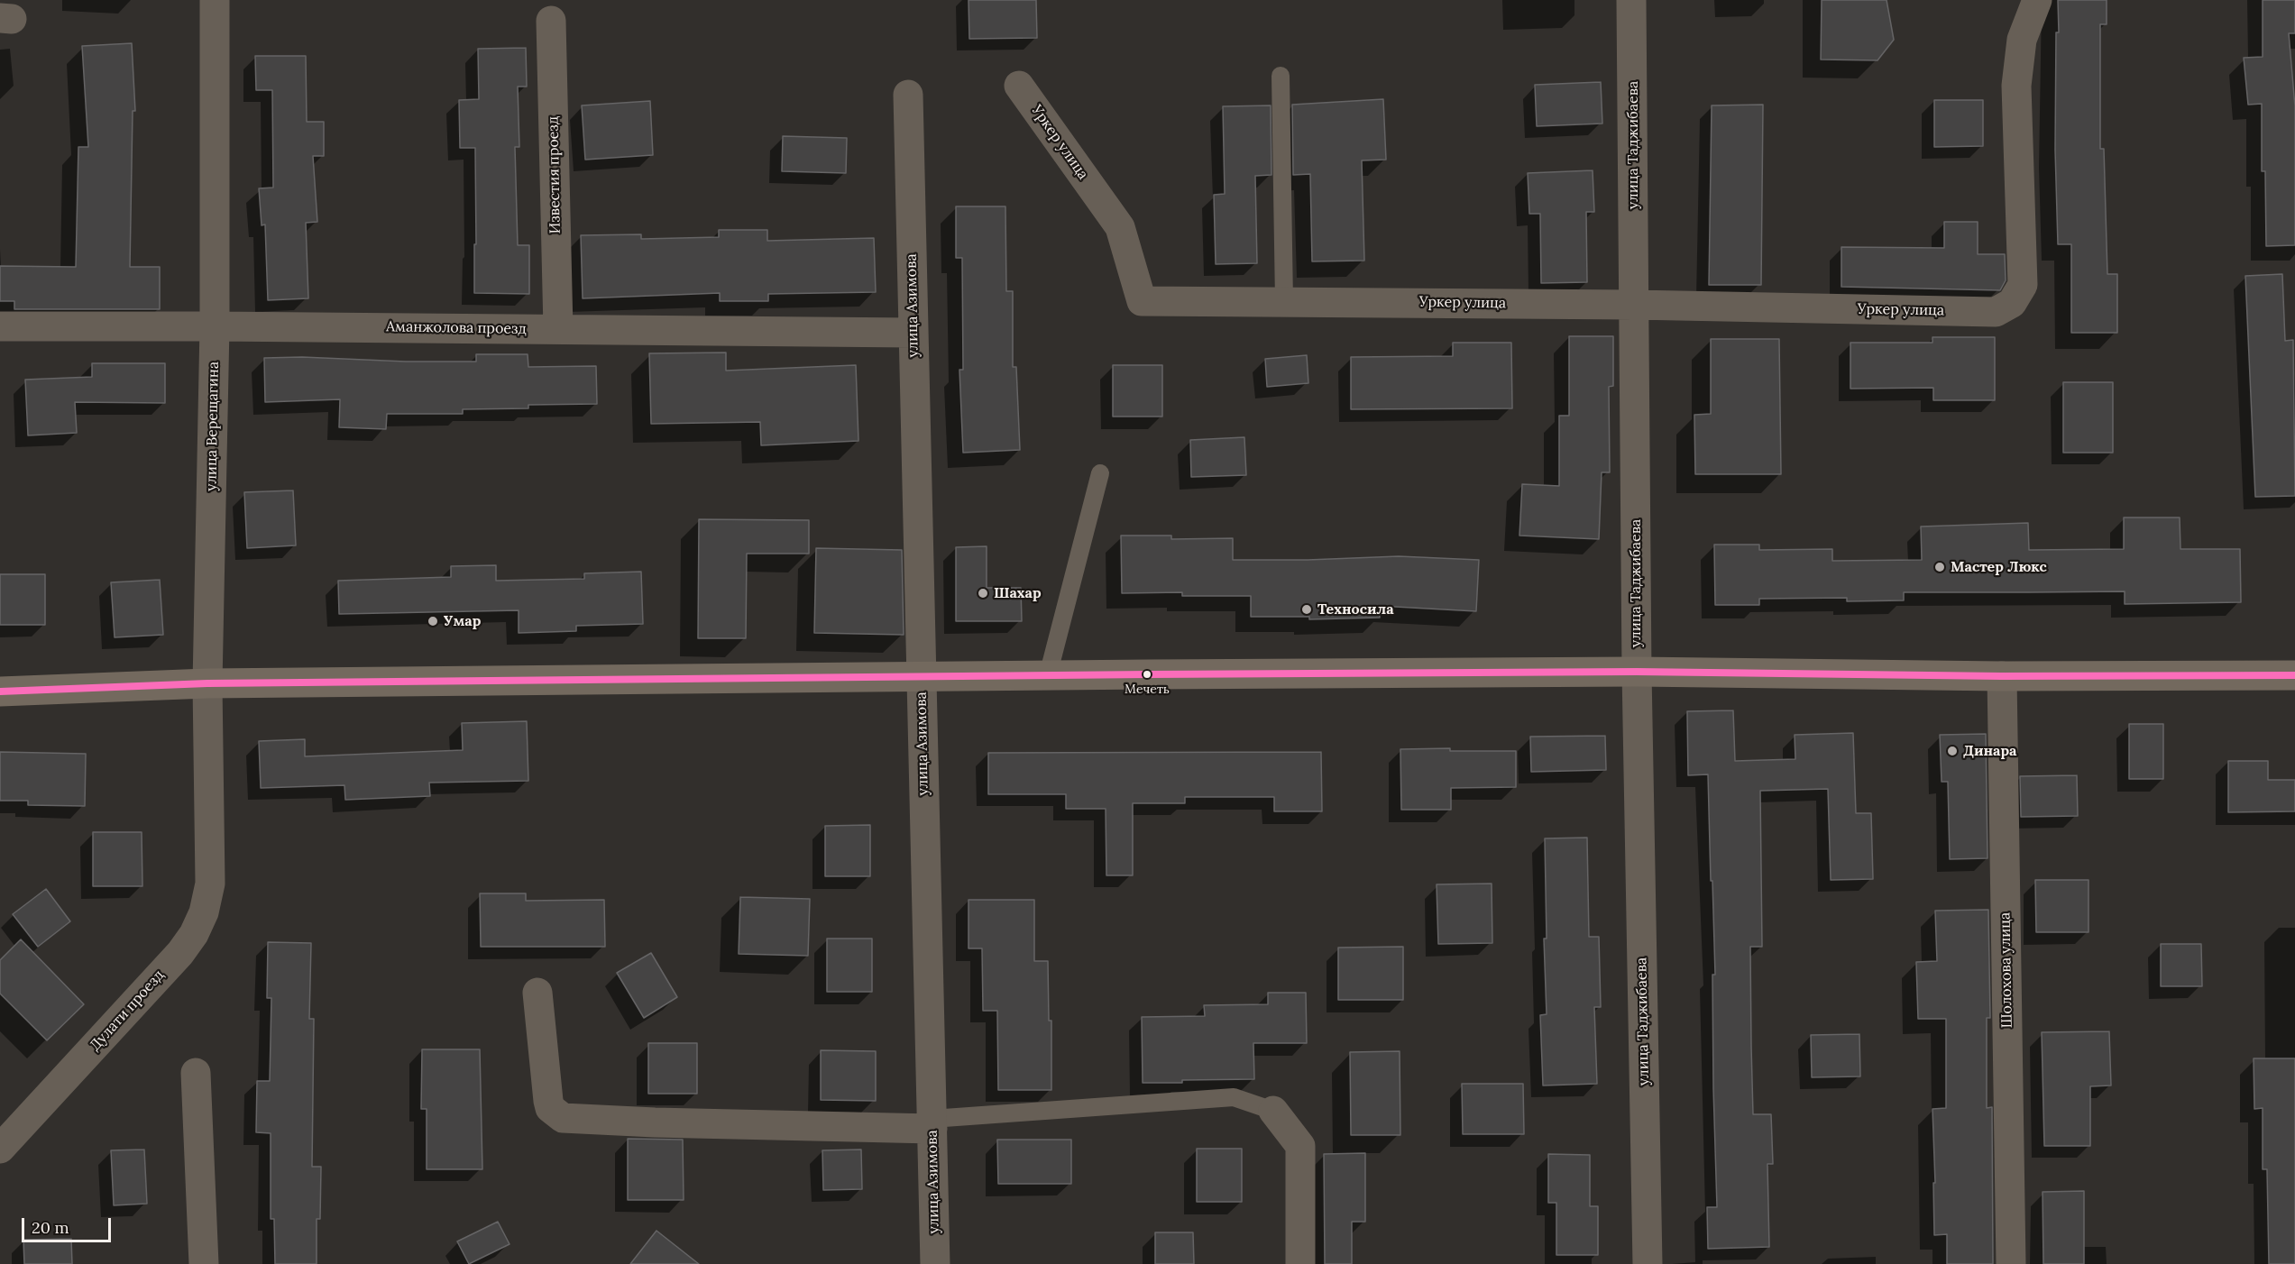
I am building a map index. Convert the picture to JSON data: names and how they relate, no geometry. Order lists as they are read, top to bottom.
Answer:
{
  "streets": {
    "street": [
      "Уркер улица",
      "улица Таджибаева",
      "Известия проезд",
      "улица Азимова",
      "Аманжолова проезд",
      "улица Верещагина",
      "Шолохова улица",
      "Дулати проезд"
    ]
  },
  "crossings": [
    ["Уркер улица", "улица Таджибаева"],
    ["Известия проезд", "Аманжолова проезд"],
    ["улица Азимова", "Аманжолова проезд"],
    ["Аманжолова проезд", "улица Верещагина"],
    ["улица Верещагина", "Дулати проезд"]
  ],
  "places": [
    "Мастер Люкс",
    "Шахар",
    "Техносила",
    "Умар",
    "Мечеть",
    "Динара"
  ],
  "scale_bar": "20 m"
}
